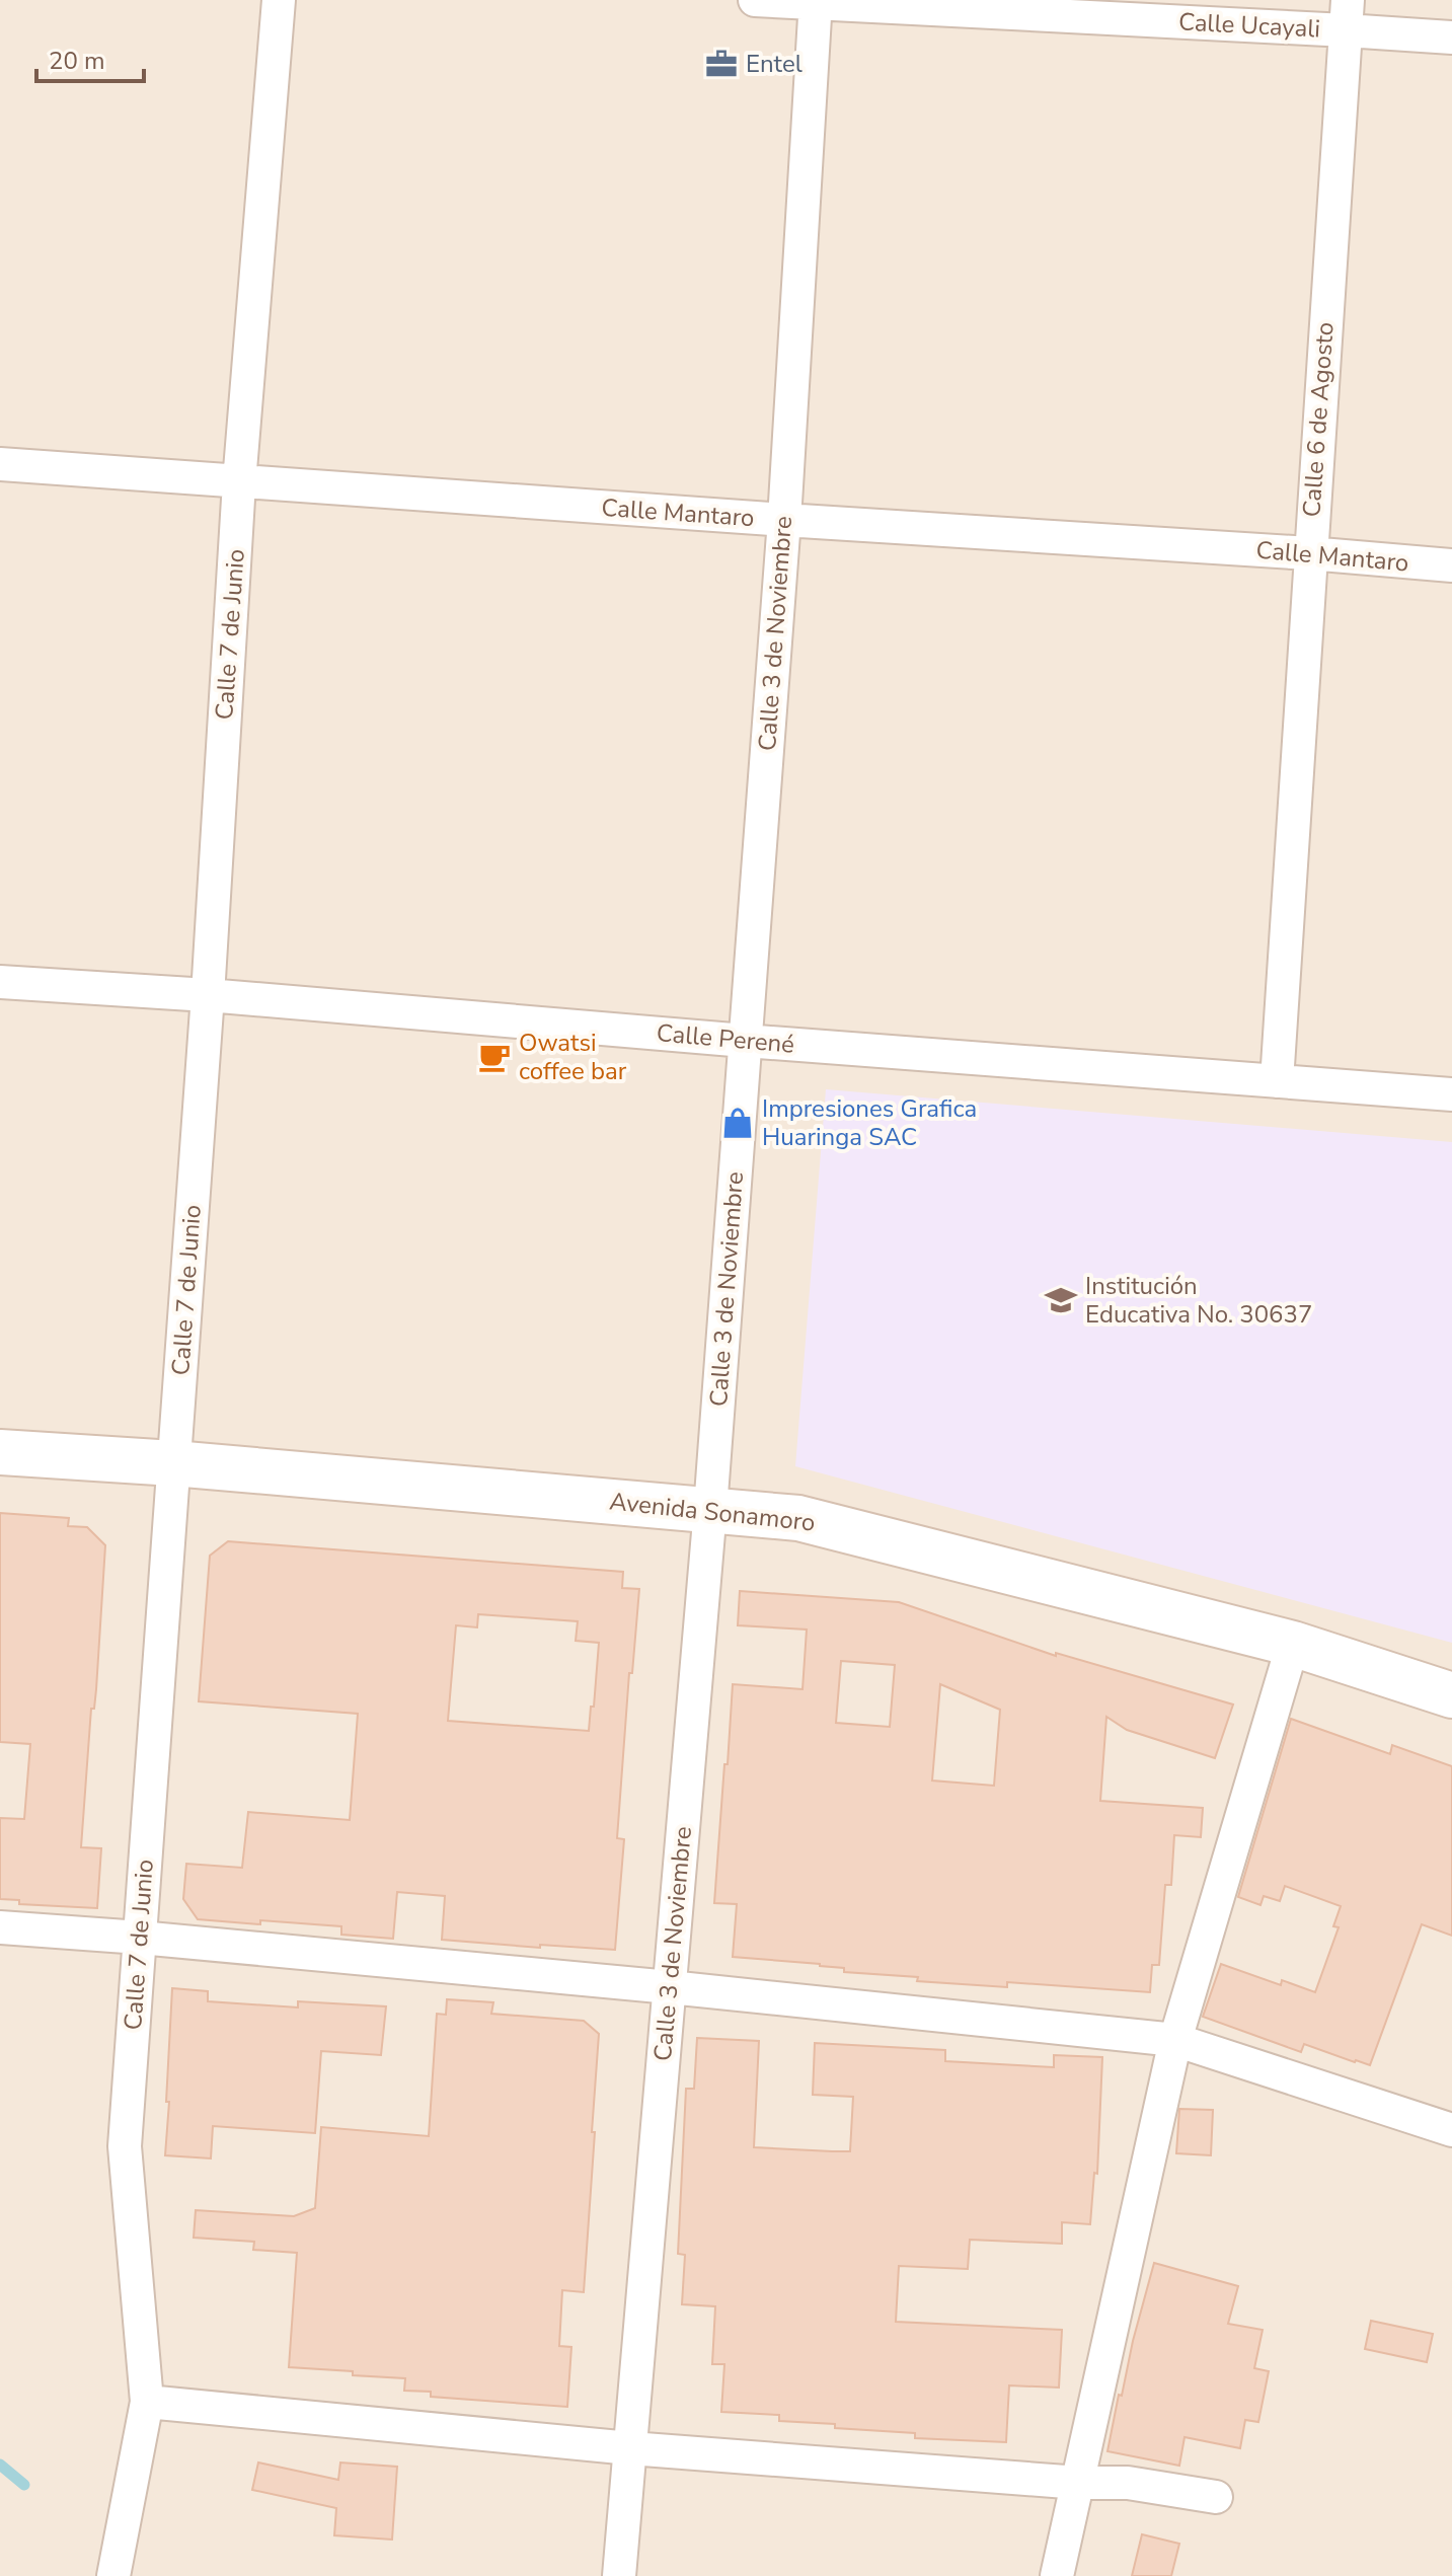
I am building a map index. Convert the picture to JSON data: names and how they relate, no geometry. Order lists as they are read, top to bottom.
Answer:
{
  "streets": {
    "main road": ["Avenida Sonamoro"],
    "street": [
      "Calle Ucayali",
      "Calle 6 de Agosto",
      "Calle Mantaro",
      "Calle 3 de Noviembre",
      "Calle 7 de Junio",
      "Calle Perené"
    ]
  },
  "crossings": [
    ["Calle Ucayali", "Calle 6 de Agosto"],
    ["Calle Ucayali", "Calle 3 de Noviembre"],
    ["Calle 6 de Agosto", "Calle Mantaro"],
    ["Calle 6 de Agosto", "Calle Perené"],
    ["Calle Mantaro", "Calle 3 de Noviembre"],
    ["Calle Mantaro", "Calle 7 de Junio"],
    ["Calle 3 de Noviembre", "Calle Perené"],
    ["Calle 3 de Noviembre", "Avenida Sonamoro"],
    ["Calle 7 de Junio", "Calle Perené"],
    ["Calle 7 de Junio", "Avenida Sonamoro"]
  ],
  "places": {
    "office": ["Entel"],
    "cafe": ["Owatsi coffee bar"],
    "shop": ["Impresiones Grafica Huaringa SAC"],
    "school or university": ["Institución Educativa No. 30637"]
  },
  "scale_bar": "20 m"
}
